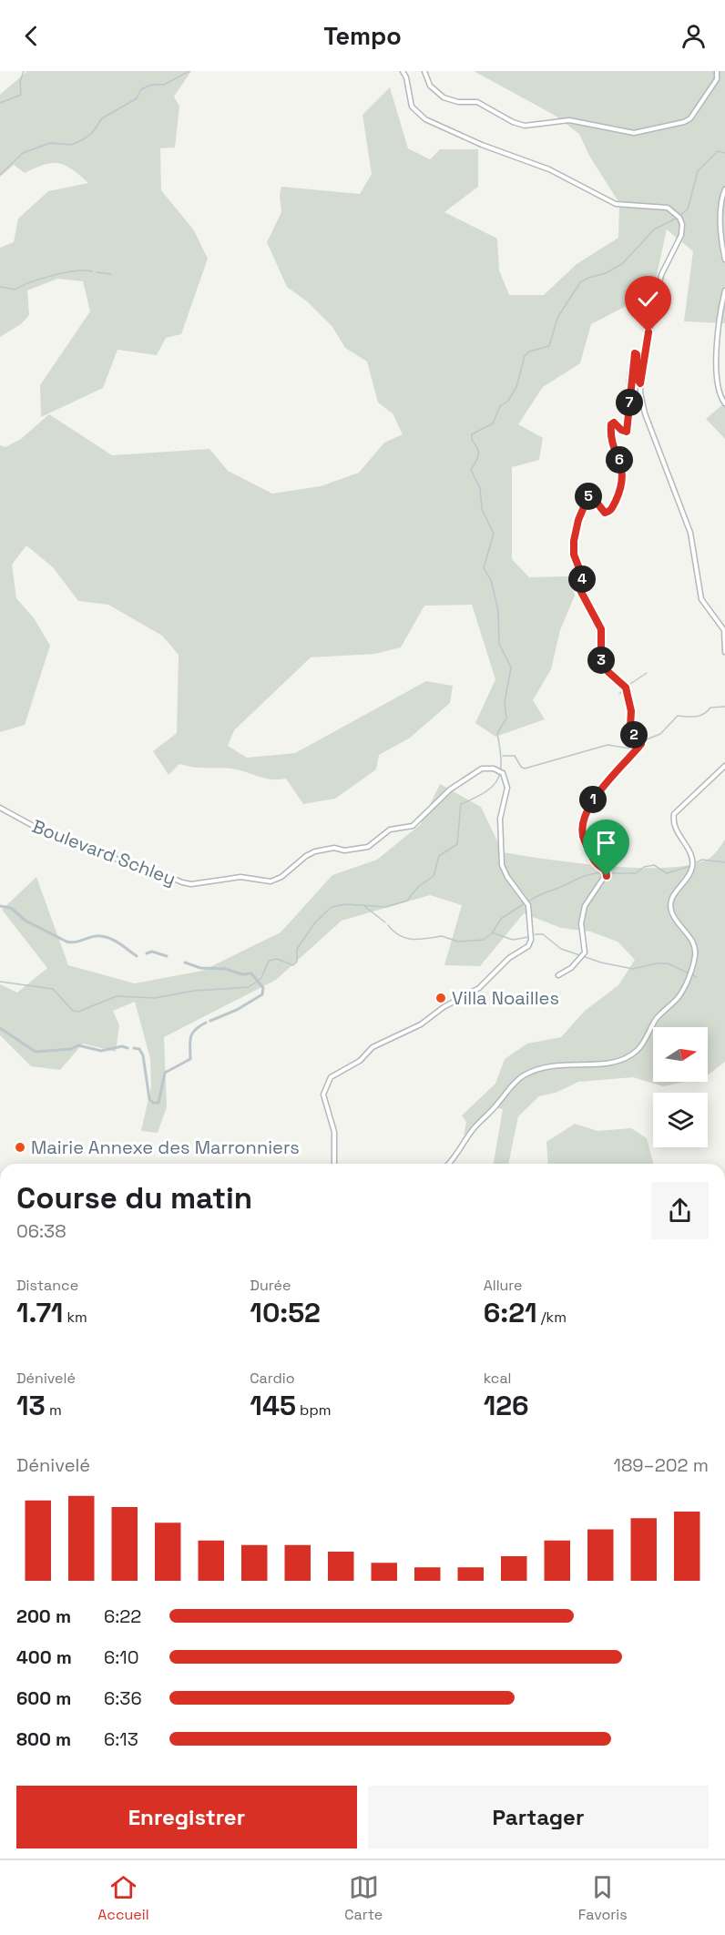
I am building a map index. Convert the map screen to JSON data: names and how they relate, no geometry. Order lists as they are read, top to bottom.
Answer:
{
  "streets": {
    "main road": ["Boulevard Schley"]
  },
  "places": ["Villa Noailles", "Mairie Annexe des Marronniers"],
  "north": "right",
  "page": {
    "header": "Tempo",
    "pins": [
      "7",
      "6",
      "5",
      "4",
      "3",
      "2",
      "1"
    ],
    "heading": ["Course du matin", "06:38"],
    "stats": [
      ["Distance", "1.71 km"],
      ["Durée", "10:52"],
      ["Allure", "6:21 /km"],
      ["Dénivelé", "13 m"],
      ["Cardio", "145 bpm"],
      ["kcal", "126"]
    ],
    "chart": ["Dénivelé", "189–202 m"],
    "list": [
      {
        "name": "200 m",
        "note": "6:22"
      },
      {
        "name": "400 m",
        "note": "6:10"
      },
      {
        "name": "600 m",
        "note": "6:36"
      },
      {
        "name": "800 m",
        "note": "6:13"
      }
    ],
    "buttons": ["Enregistrer", "Partager"],
    "tabs": ["Accueil", "Carte", "Favoris"]
  }
}
